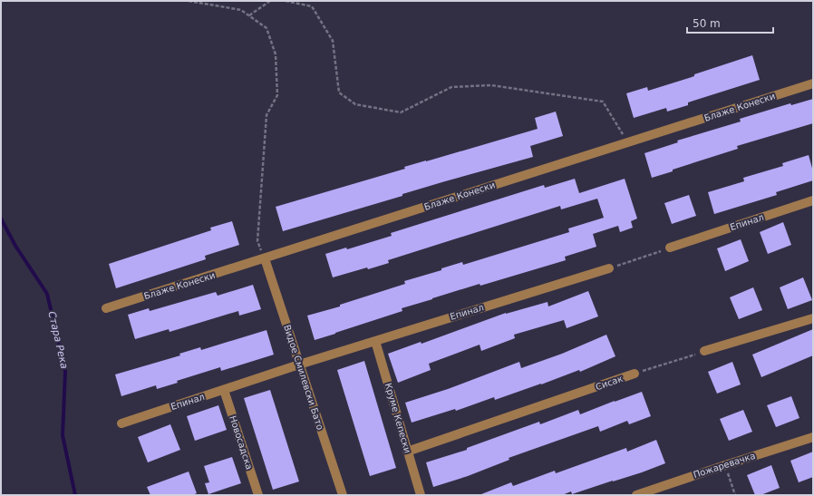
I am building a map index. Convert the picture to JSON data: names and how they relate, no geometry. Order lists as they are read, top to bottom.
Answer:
{
  "streets": {
    "street": [
      "Блаже Конески",
      "Епинал",
      "Видое Смилевски Бато",
      "Сисак",
      "Круме Кепески",
      "Новосадска",
      "Пожаревачка"
    ]
  },
  "crossings": [
    ["Блаже Конески", "Видое Смилевски Бато"],
    ["Епинал", "Видое Смилевски Бато"],
    ["Епинал", "Круме Кепески"],
    ["Епинал", "Новосадска"],
    ["Сисак", "Круме Кепески"]
  ],
  "water": ["Стара Река"],
  "scale_bar": "50 m"
}
